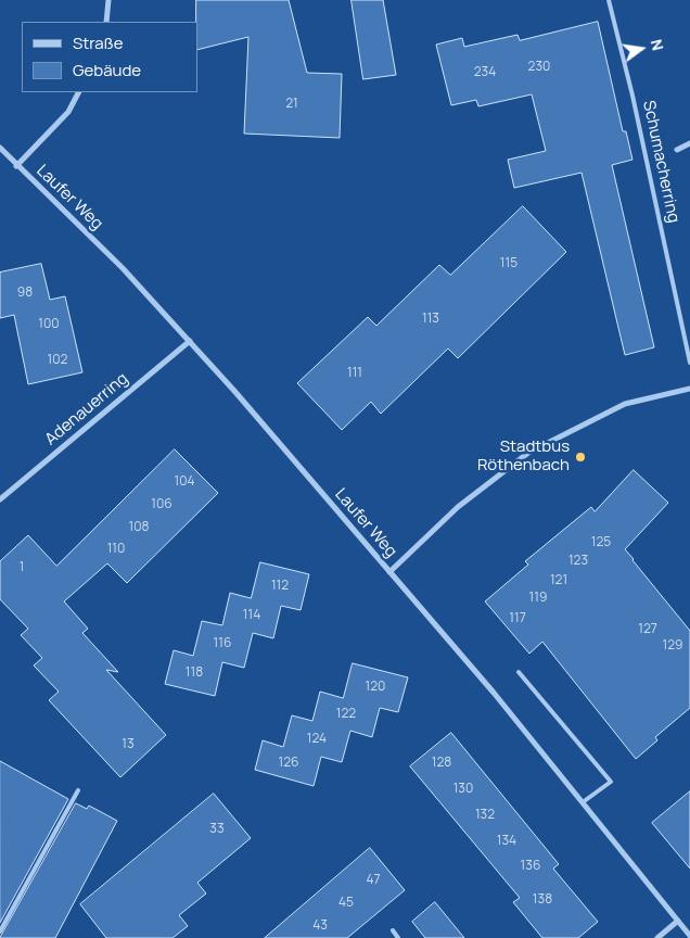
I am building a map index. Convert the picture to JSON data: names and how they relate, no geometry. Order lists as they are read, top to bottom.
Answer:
{
  "streets": {
    "street": ["Laufer Weg", "Adenauerring"],
    "lane": ["Schumacherring"]
  },
  "crossings": [
    ["Laufer Weg", "Adenauerring"]
  ],
  "places": ["Stadtbus Röthenbach"],
  "house_numbers": [
    "230",
    "234",
    "21",
    "115",
    "98",
    "113",
    "100",
    "102",
    "111",
    "104",
    "106",
    "108",
    "125",
    "110",
    "123",
    "1",
    "121",
    "112",
    "119",
    "114",
    "117",
    "127",
    "116",
    "129",
    "118",
    "120",
    "122",
    "124",
    "13",
    "126",
    "128",
    "130",
    "132",
    "33",
    "134",
    "136",
    "47",
    "138",
    "45",
    "43"
  ],
  "legend": ["Straße", "Gebäude"],
  "north": "right"
}
